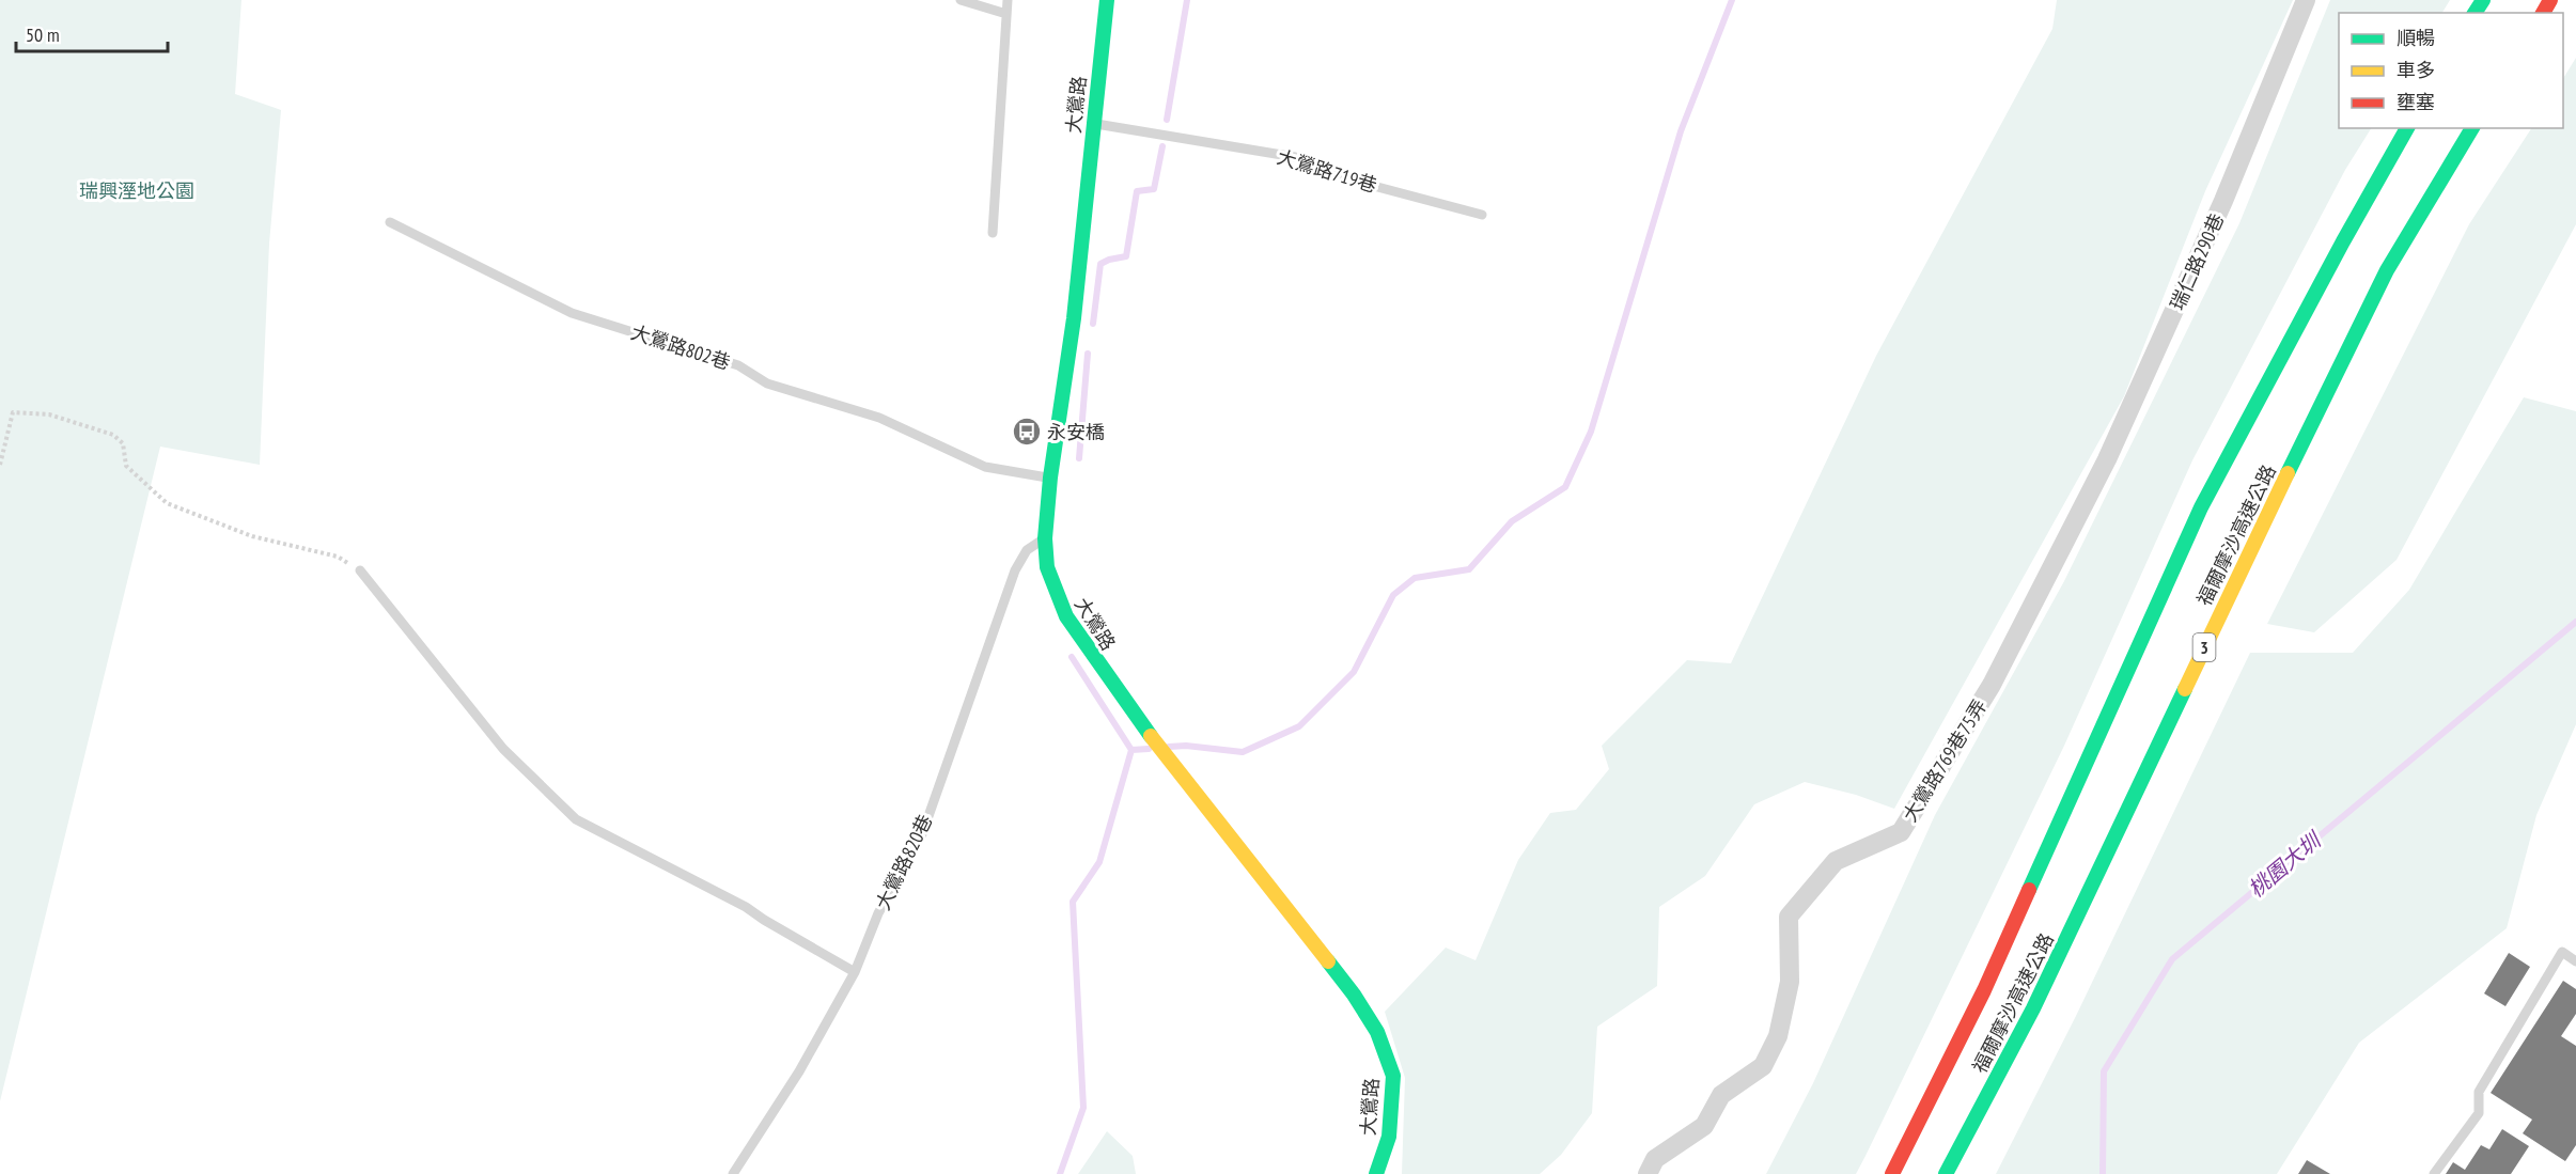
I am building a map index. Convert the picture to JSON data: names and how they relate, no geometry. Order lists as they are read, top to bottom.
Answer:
{
  "streets": {
    "main road": ["大鶯路", "福爾摩沙高速公路", "3"],
    "street": ["瑞仁路290巷", "大鶯路769巷75弄"],
    "lane": ["大鶯路719巷", "大鶯路802巷", "大鶯路820巷"]
  },
  "crossings": [
    ["大鶯路", "大鶯路719巷"],
    ["大鶯路", "大鶯路802巷"],
    ["大鶯路", "大鶯路820巷"],
    ["瑞仁路290巷", "大鶯路769巷75弄"]
  ],
  "water": ["桃園大圳"],
  "parks": ["瑞興溼地公園"],
  "places": {
    "bus stop": ["永安橋"]
  },
  "legend": ["順暢", "車多", "壅塞"],
  "scale_bar": "50 m"
}
